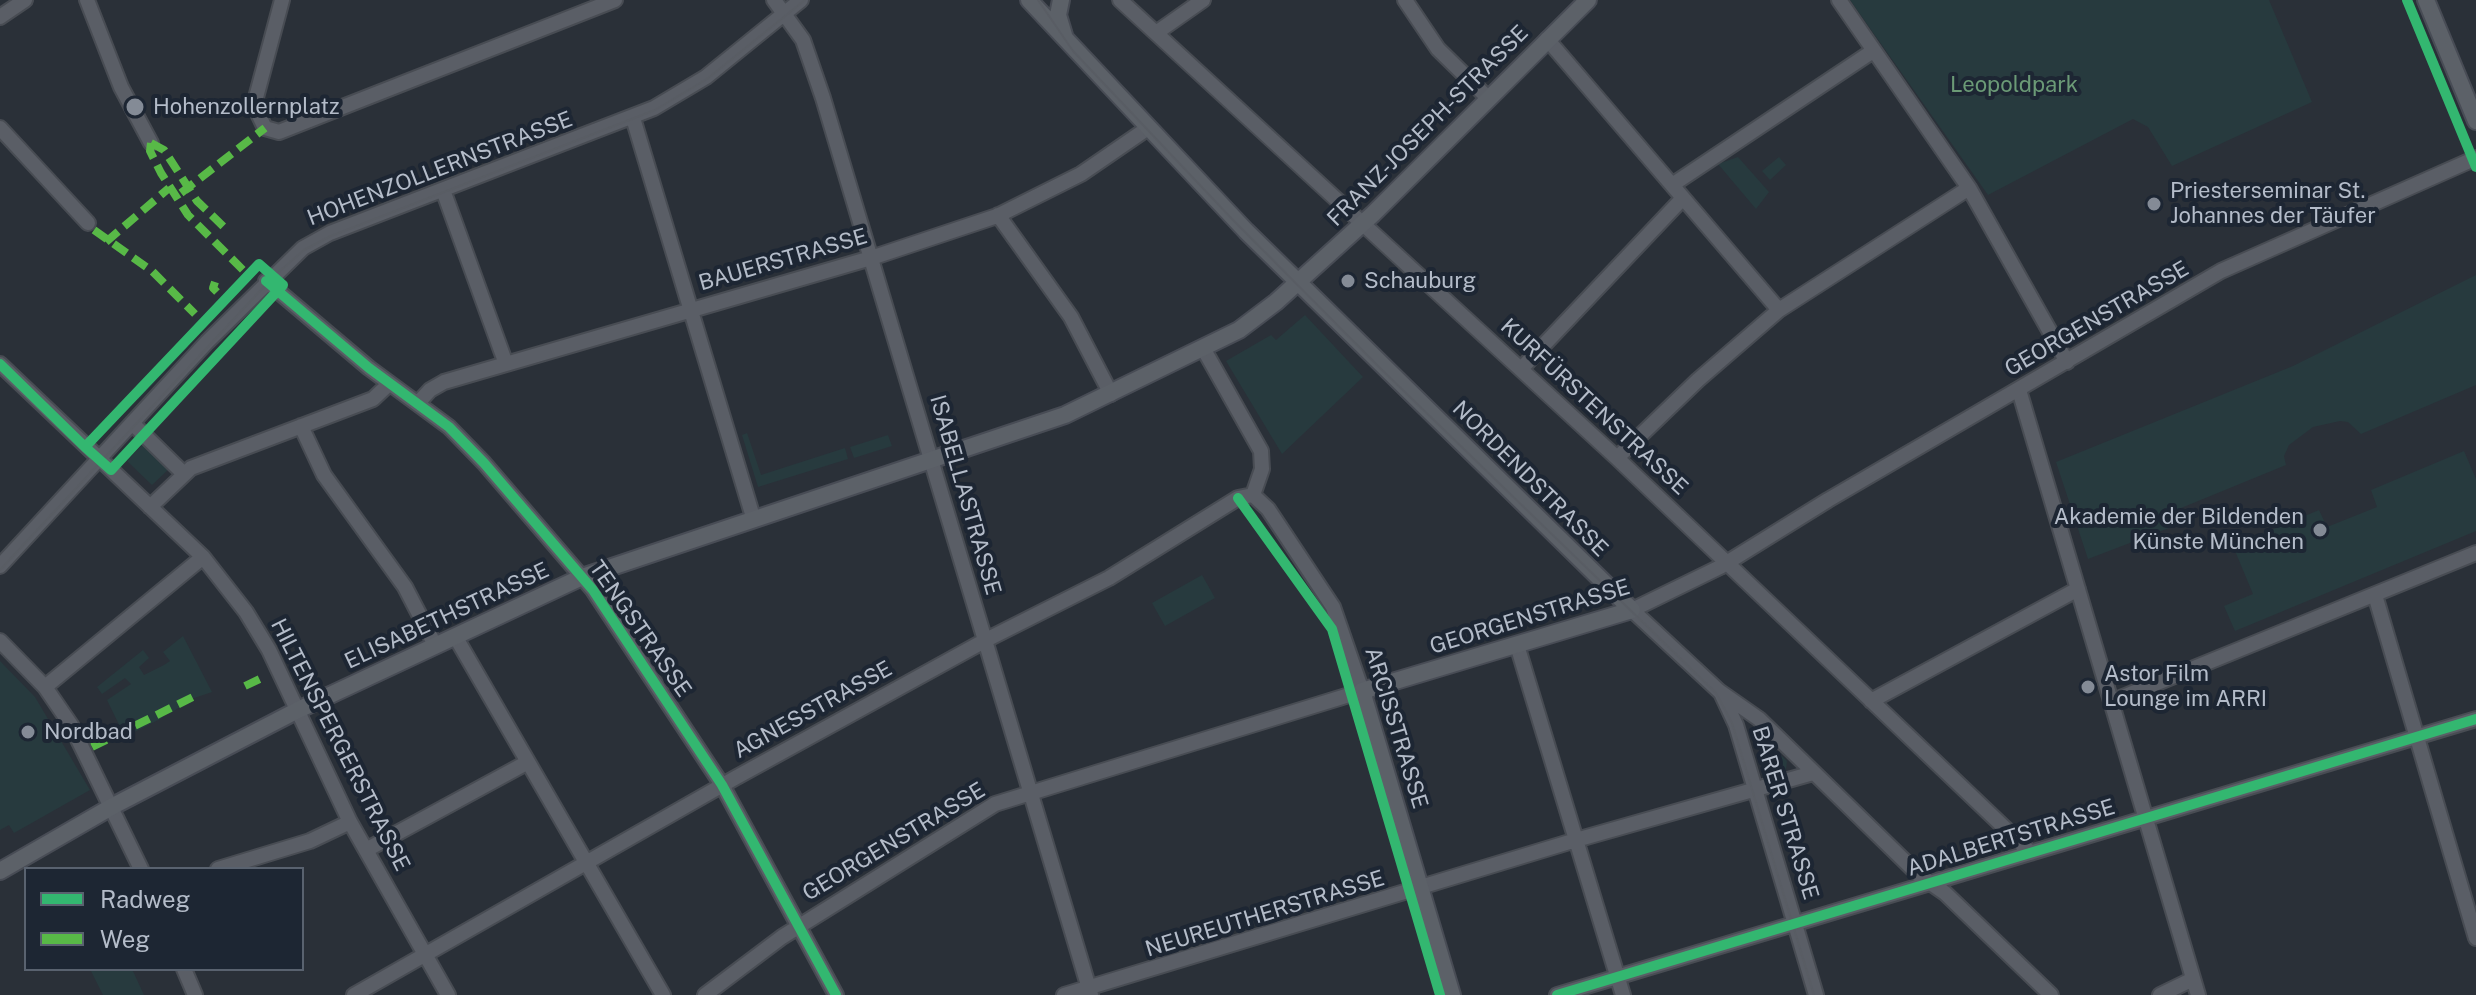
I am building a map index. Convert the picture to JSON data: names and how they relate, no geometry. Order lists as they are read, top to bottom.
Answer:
{
  "streets": {
    "main road": [
      "FRANZ-JOSEPH-STRASSE",
      "GEORGENSTRASSE",
      "NORDENDSTRASSE",
      "ELISABETHSTRASSE",
      "ARCISSTRASSE"
    ],
    "street": [
      "HOHENZOLLERNSTRASSE",
      "BAUERSTRASSE",
      "KURFÜRSTENSTRASSE",
      "ISABELLASTRASSE",
      "TENGSTRASSE",
      "AGNESSTRASSE",
      "HILTENSPERGERSTRASSE",
      "BARER STRASSE",
      "ADALBERTSTRASSE",
      "NEUREUTHERSTRASSE"
    ]
  },
  "crossings": [
    ["FRANZ-JOSEPH-STRASSE", "KURFÜRSTENSTRASSE"],
    ["FRANZ-JOSEPH-STRASSE", "NORDENDSTRASSE"],
    ["FRANZ-JOSEPH-STRASSE", "ELISABETHSTRASSE"],
    ["HOHENZOLLERNSTRASSE", "ISABELLASTRASSE"],
    ["HOHENZOLLERNSTRASSE", "TENGSTRASSE"],
    ["HOHENZOLLERNSTRASSE", "HILTENSPERGERSTRASSE"],
    ["BAUERSTRASSE", "NORDENDSTRASSE"],
    ["BAUERSTRASSE", "ISABELLASTRASSE"],
    ["BAUERSTRASSE", "TENGSTRASSE"],
    ["GEORGENSTRASSE", "KURFÜRSTENSTRASSE"],
    ["GEORGENSTRASSE", "NORDENDSTRASSE"],
    ["GEORGENSTRASSE", "ISABELLASTRASSE"],
    ["GEORGENSTRASSE", "TENGSTRASSE"],
    ["GEORGENSTRASSE", "ARCISSTRASSE"],
    ["KURFÜRSTENSTRASSE", "ADALBERTSTRASSE"],
    ["NORDENDSTRASSE", "BARER STRASSE"],
    ["NORDENDSTRASSE", "ADALBERTSTRASSE"],
    ["NORDENDSTRASSE", "NEUREUTHERSTRASSE"],
    ["ISABELLASTRASSE", "ELISABETHSTRASSE"],
    ["ISABELLASTRASSE", "AGNESSTRASSE"],
    ["ISABELLASTRASSE", "NEUREUTHERSTRASSE"],
    ["ELISABETHSTRASSE", "TENGSTRASSE"],
    ["ELISABETHSTRASSE", "HILTENSPERGERSTRASSE"],
    ["TENGSTRASSE", "AGNESSTRASSE"],
    ["AGNESSTRASSE", "ARCISSTRASSE"],
    ["AGNESSTRASSE", "HILTENSPERGERSTRASSE"],
    ["ARCISSTRASSE", "NEUREUTHERSTRASSE"],
    ["BARER STRASSE", "ADALBERTSTRASSE"],
    ["BARER STRASSE", "NEUREUTHERSTRASSE"]
  ],
  "parks": ["Leopoldpark"],
  "places": [
    "Hohenzollernplatz",
    "Priesterseminar St. Johannes der Täufer",
    "Schauburg",
    "Akademie der Bildenden Künste München",
    "Astor Film Lounge im ARRI",
    "Nordbad"
  ],
  "legend": ["Radweg", "Weg"]
}
